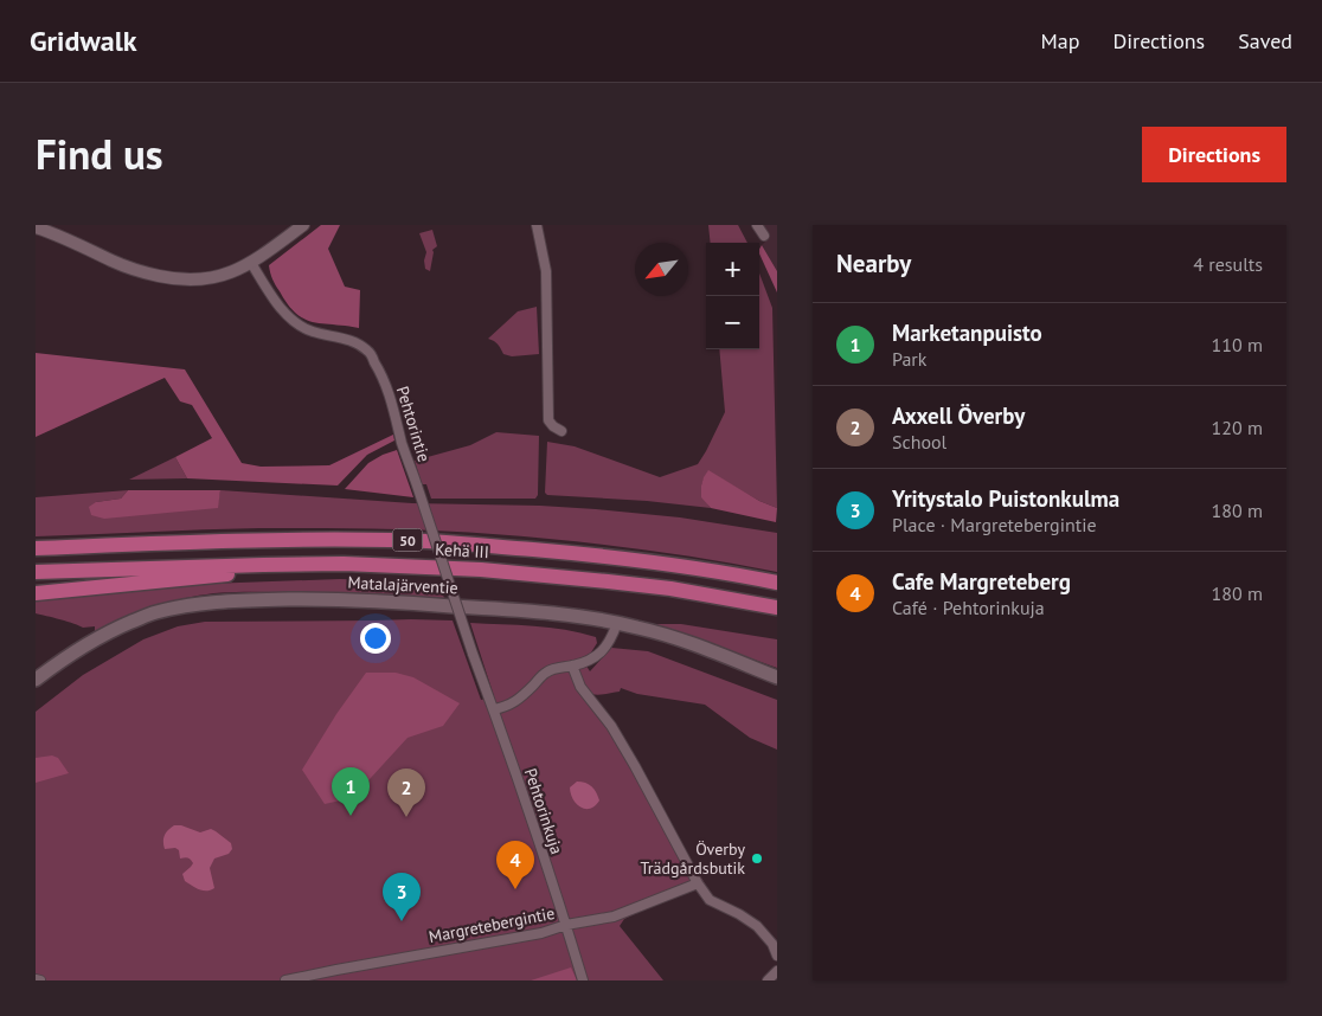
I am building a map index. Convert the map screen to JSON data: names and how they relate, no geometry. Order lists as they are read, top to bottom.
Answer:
{
  "streets": {
    "highway": ["50", "Kehä III"],
    "main road": ["Matalajärventie"],
    "street": ["Pehtorintie", "Pehtorinkuja", "Margretebergintie"]
  },
  "crossings": [
    ["Pehtorintie", "Pehtorinkuja"],
    ["Pehtorinkuja", "Margretebergintie"]
  ],
  "places": ["Överby Trädgårdsbutik"],
  "north": "bottom left",
  "page": {
    "header": "Gridwalk",
    "nav": ["Map", "Directions", "Saved"],
    "title": "Find us",
    "buttons": "Directions",
    "heading": ["Nearby", "4 results"],
    "map_buttons": ["+", "−"],
    "list": [
      {
        "mark": "1",
        "name": "Marketanpuisto",
        "note": "Park",
        "value": "110 m"
      },
      {
        "mark": "2",
        "name": "Axxell Överby",
        "note": "School",
        "value": "120 m"
      },
      {
        "mark": "3",
        "name": "Yritystalo Puistonkulma",
        "note": "Place · Margretebergintie",
        "value": "180 m"
      },
      {
        "mark": "4",
        "name": "Cafe Margreteberg",
        "note": "Café · Pehtorinkuja",
        "value": "180 m"
      }
    ],
    "pins": [
      "1",
      "2",
      "4",
      "3"
    ]
  }
}
